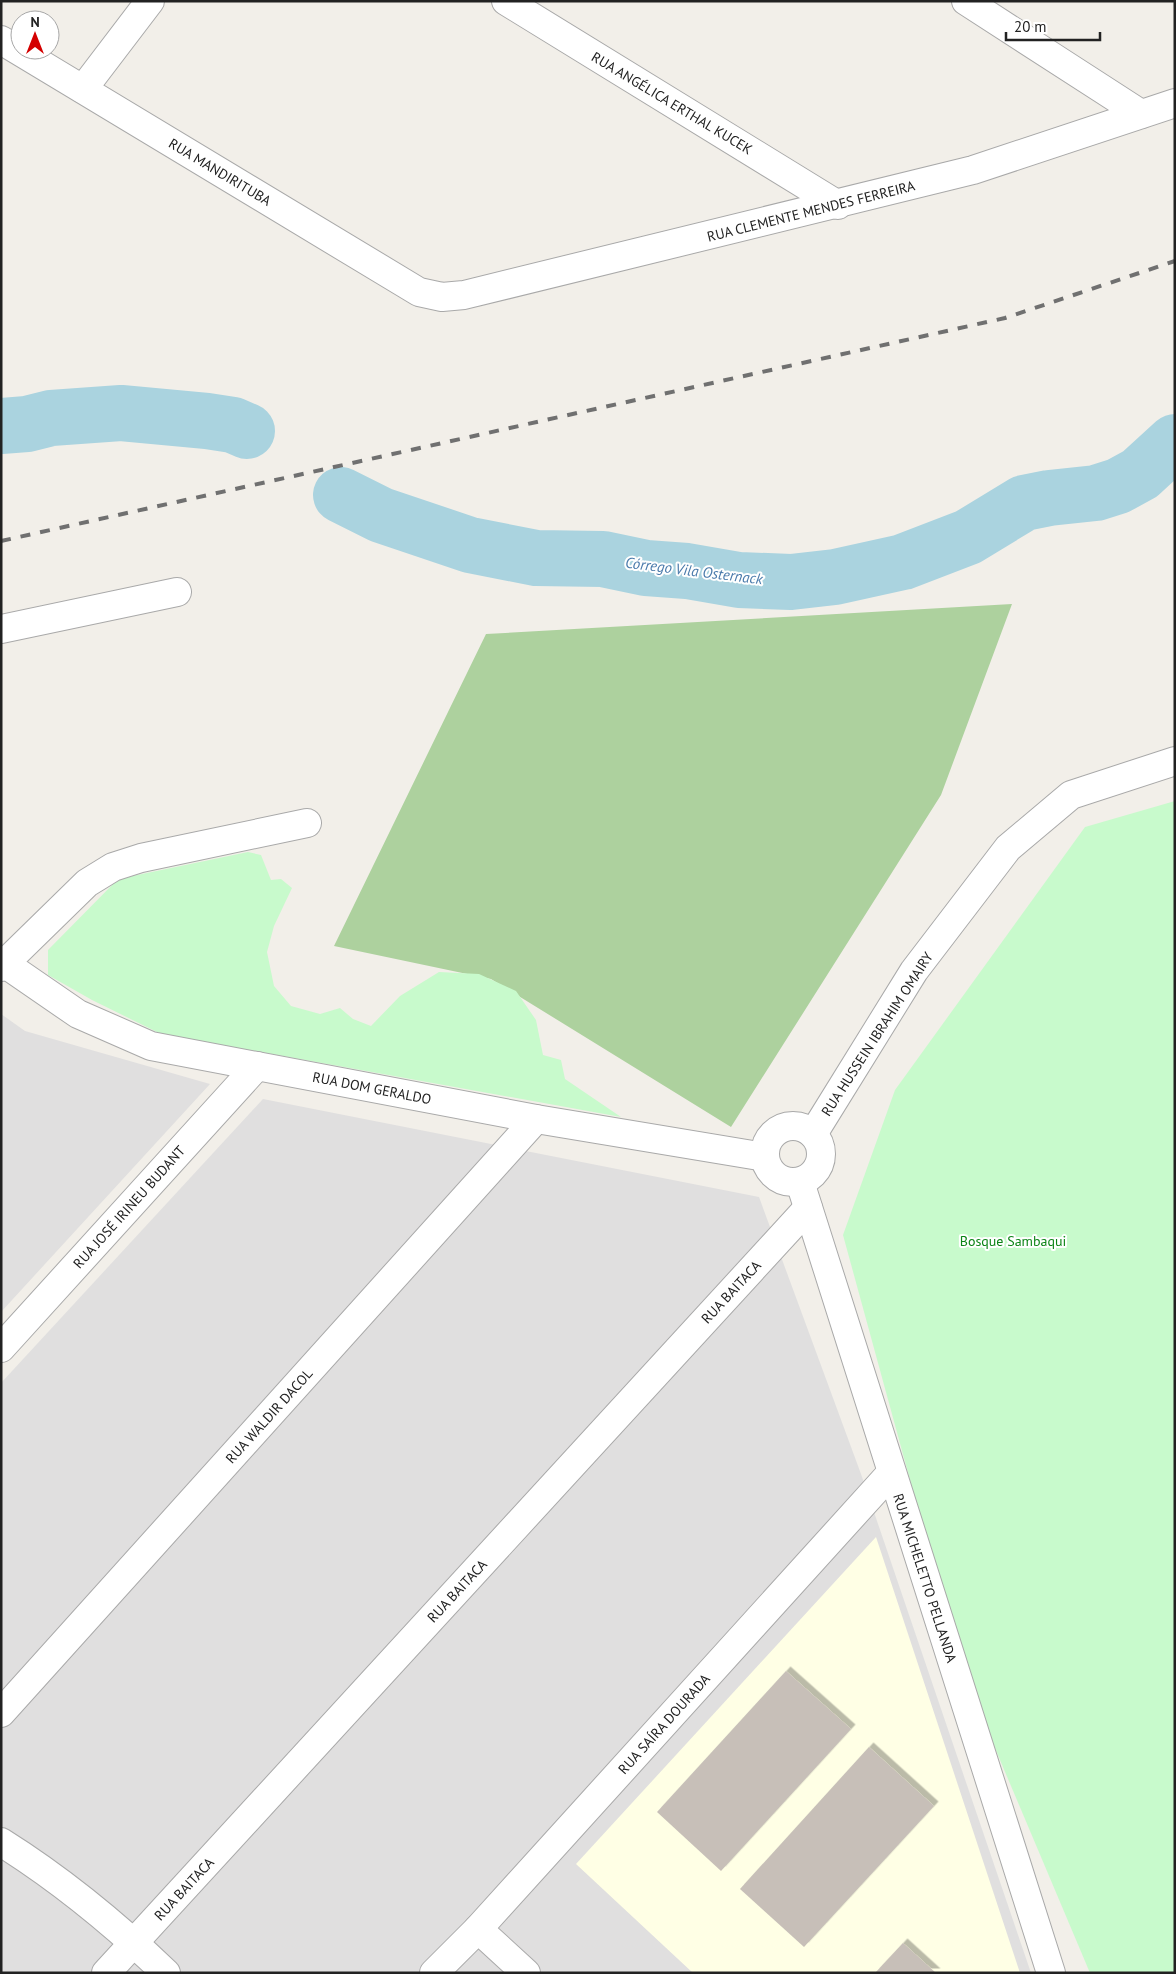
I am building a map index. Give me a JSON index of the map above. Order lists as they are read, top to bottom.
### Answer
{
  "streets": {
    "street": [
      "RUA ANGÉLICA ERTHAL KUCEK",
      "RUA MANDIRITUBA",
      "RUA CLEMENTE MENDES FERREIRA",
      "RUA HUSSEIN IBRAHIM OMAIRY",
      "RUA DOM GERALDO",
      "RUA JOSÉ IRINEU BUDANT",
      "RUA BAITACA",
      "RUA WALDIR DACOL",
      "RUA MICHELETTO PELLANDA",
      "RUA SAÍRA DOURADA"
    ]
  },
  "crossings": [
    ["RUA ANGÉLICA ERTHAL KUCEK", "RUA CLEMENTE MENDES FERREIRA"],
    ["RUA MANDIRITUBA", "RUA CLEMENTE MENDES FERREIRA"],
    ["RUA HUSSEIN IBRAHIM OMAIRY", "RUA DOM GERALDO"],
    ["RUA HUSSEIN IBRAHIM OMAIRY", "RUA MICHELETTO PELLANDA"],
    ["RUA DOM GERALDO", "RUA JOSÉ IRINEU BUDANT"],
    ["RUA DOM GERALDO", "RUA WALDIR DACOL"],
    ["RUA DOM GERALDO", "RUA MICHELETTO PELLANDA"],
    ["RUA BAITACA", "RUA MICHELETTO PELLANDA"],
    ["RUA MICHELETTO PELLANDA", "RUA SAÍRA DOURADA"]
  ],
  "water": ["Córrego Vila Osternack"],
  "parks": ["Bosque Sambaqui"],
  "scale_bar": "20 m",
  "north": "top"
}
